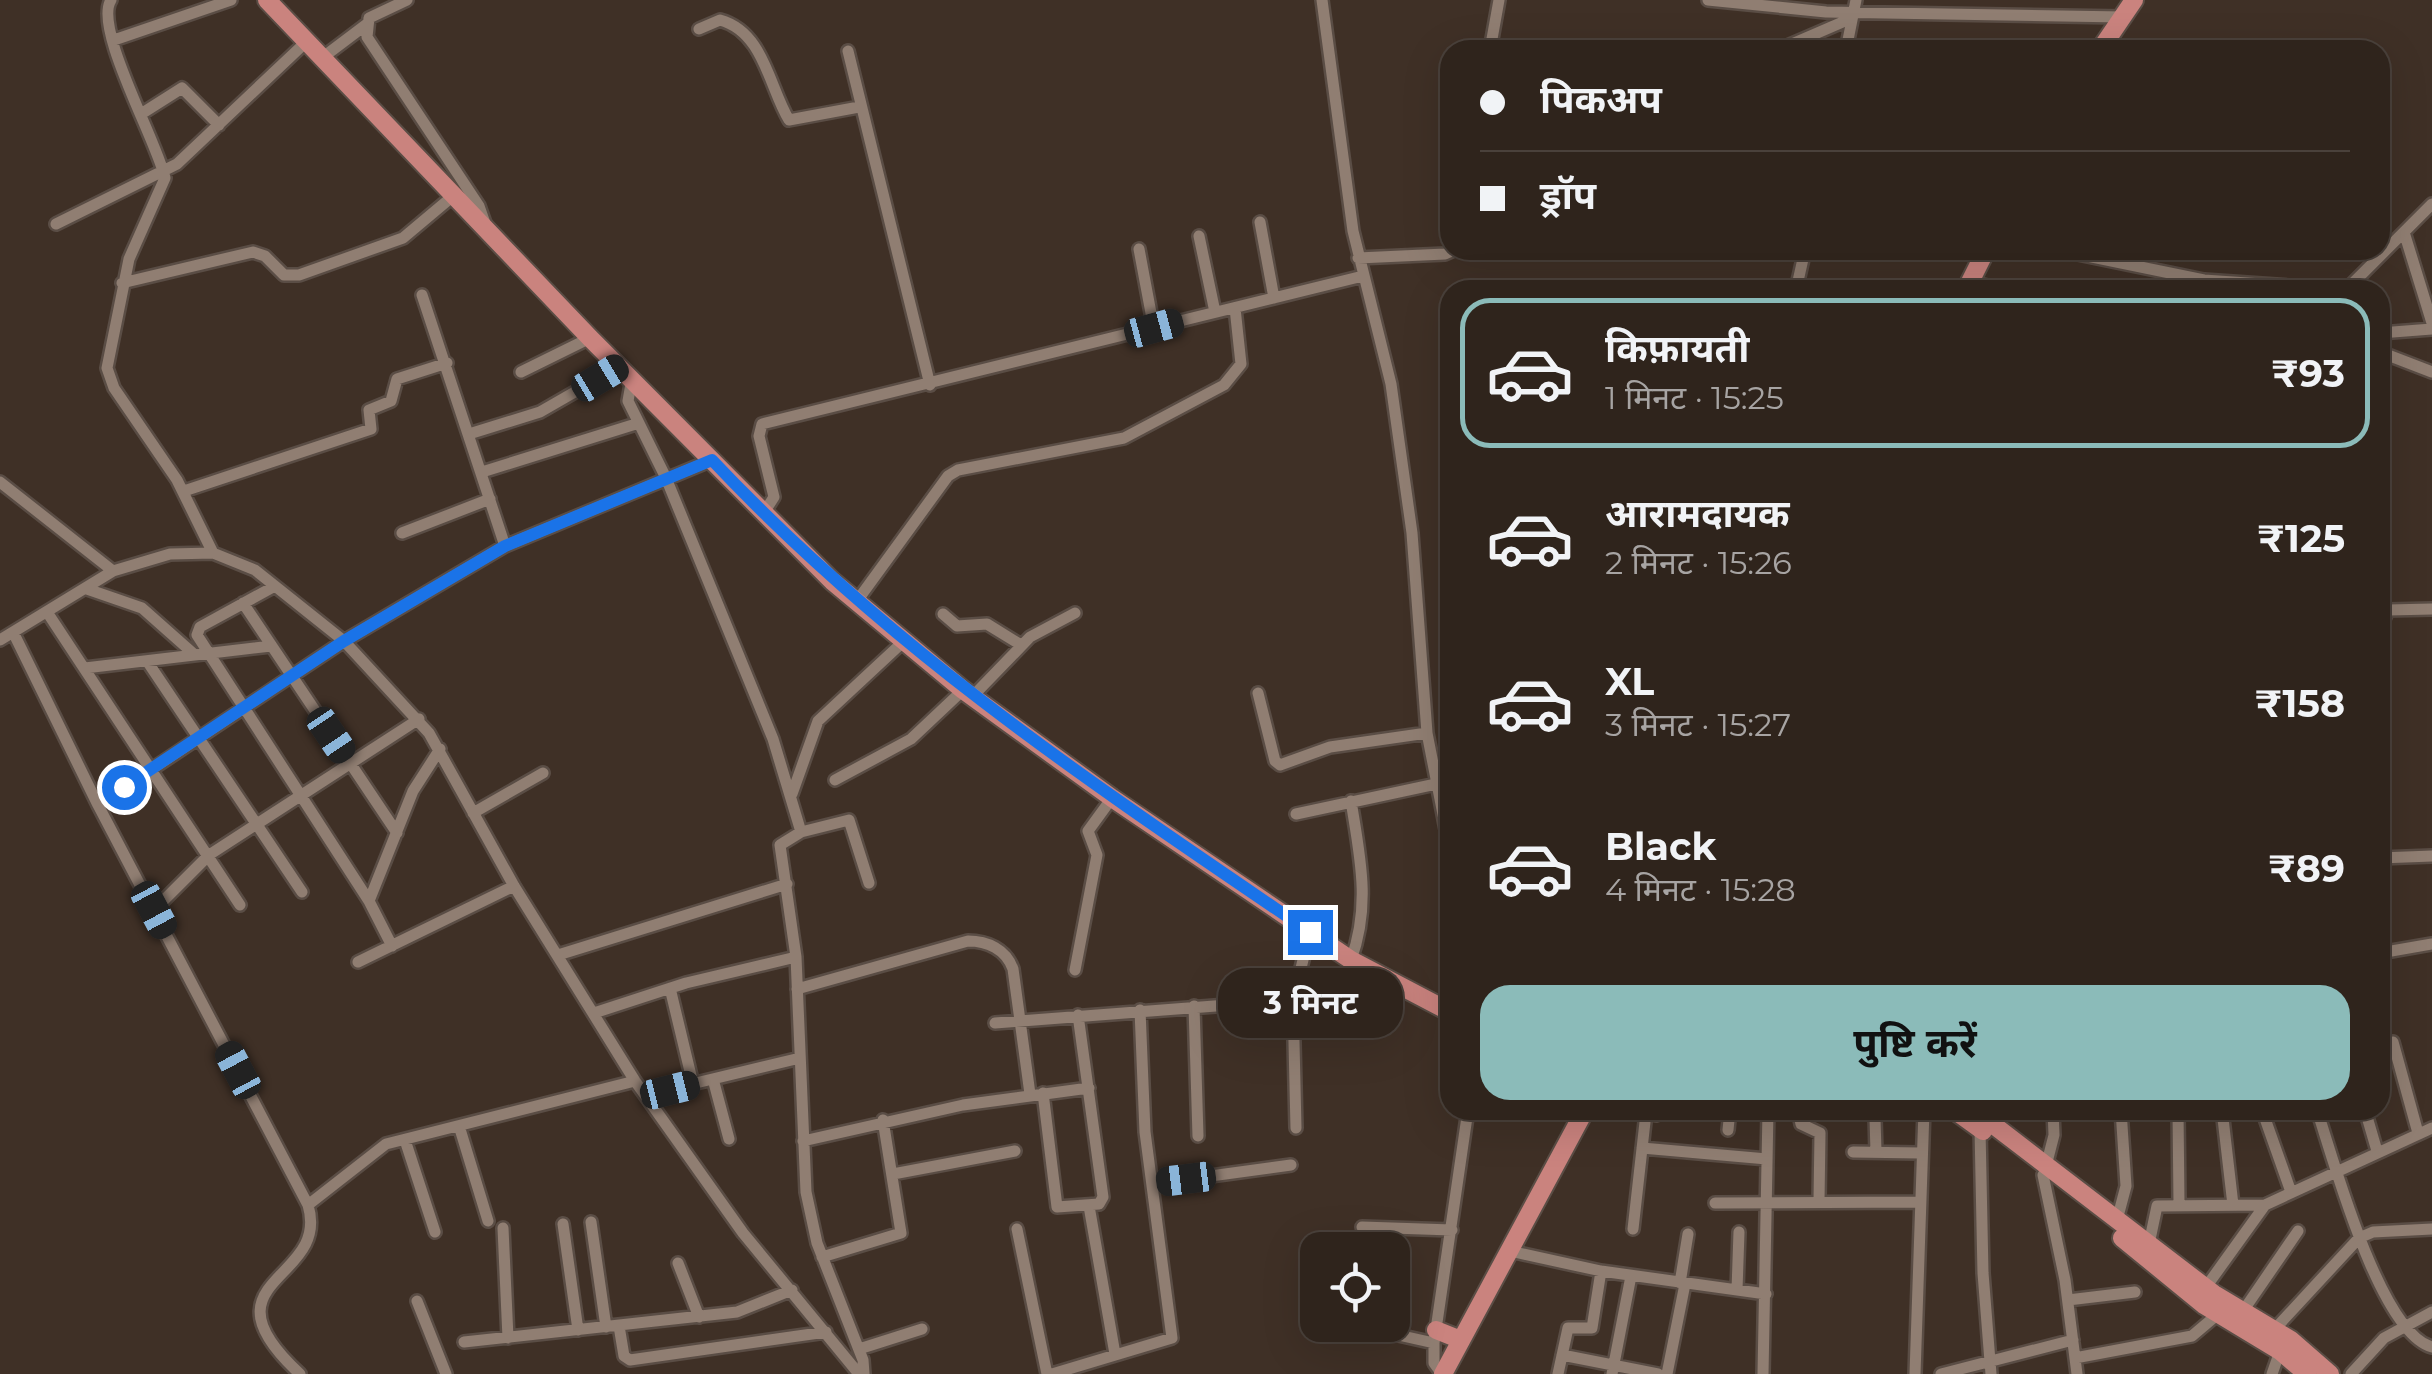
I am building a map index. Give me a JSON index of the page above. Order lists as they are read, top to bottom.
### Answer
{
  "page": {
    "banner": ["पिकअप", "ड्रॉप"],
    "list": [
      {
        "name": "किफ़ायती",
        "note": "1 मिनट · 15:25",
        "value": "₹93"
      },
      {
        "name": "आरामदायक",
        "note": "2 मिनट · 15:26",
        "value": "₹125"
      },
      {
        "name": "XL",
        "note": "3 मिनट · 15:27",
        "value": "₹158"
      },
      {
        "name": "Black",
        "note": "4 मिनट · 15:28",
        "value": "₹89"
      }
    ],
    "buttons": "पुष्टि करें",
    "bubble": "3 मिनट"
  }
}
